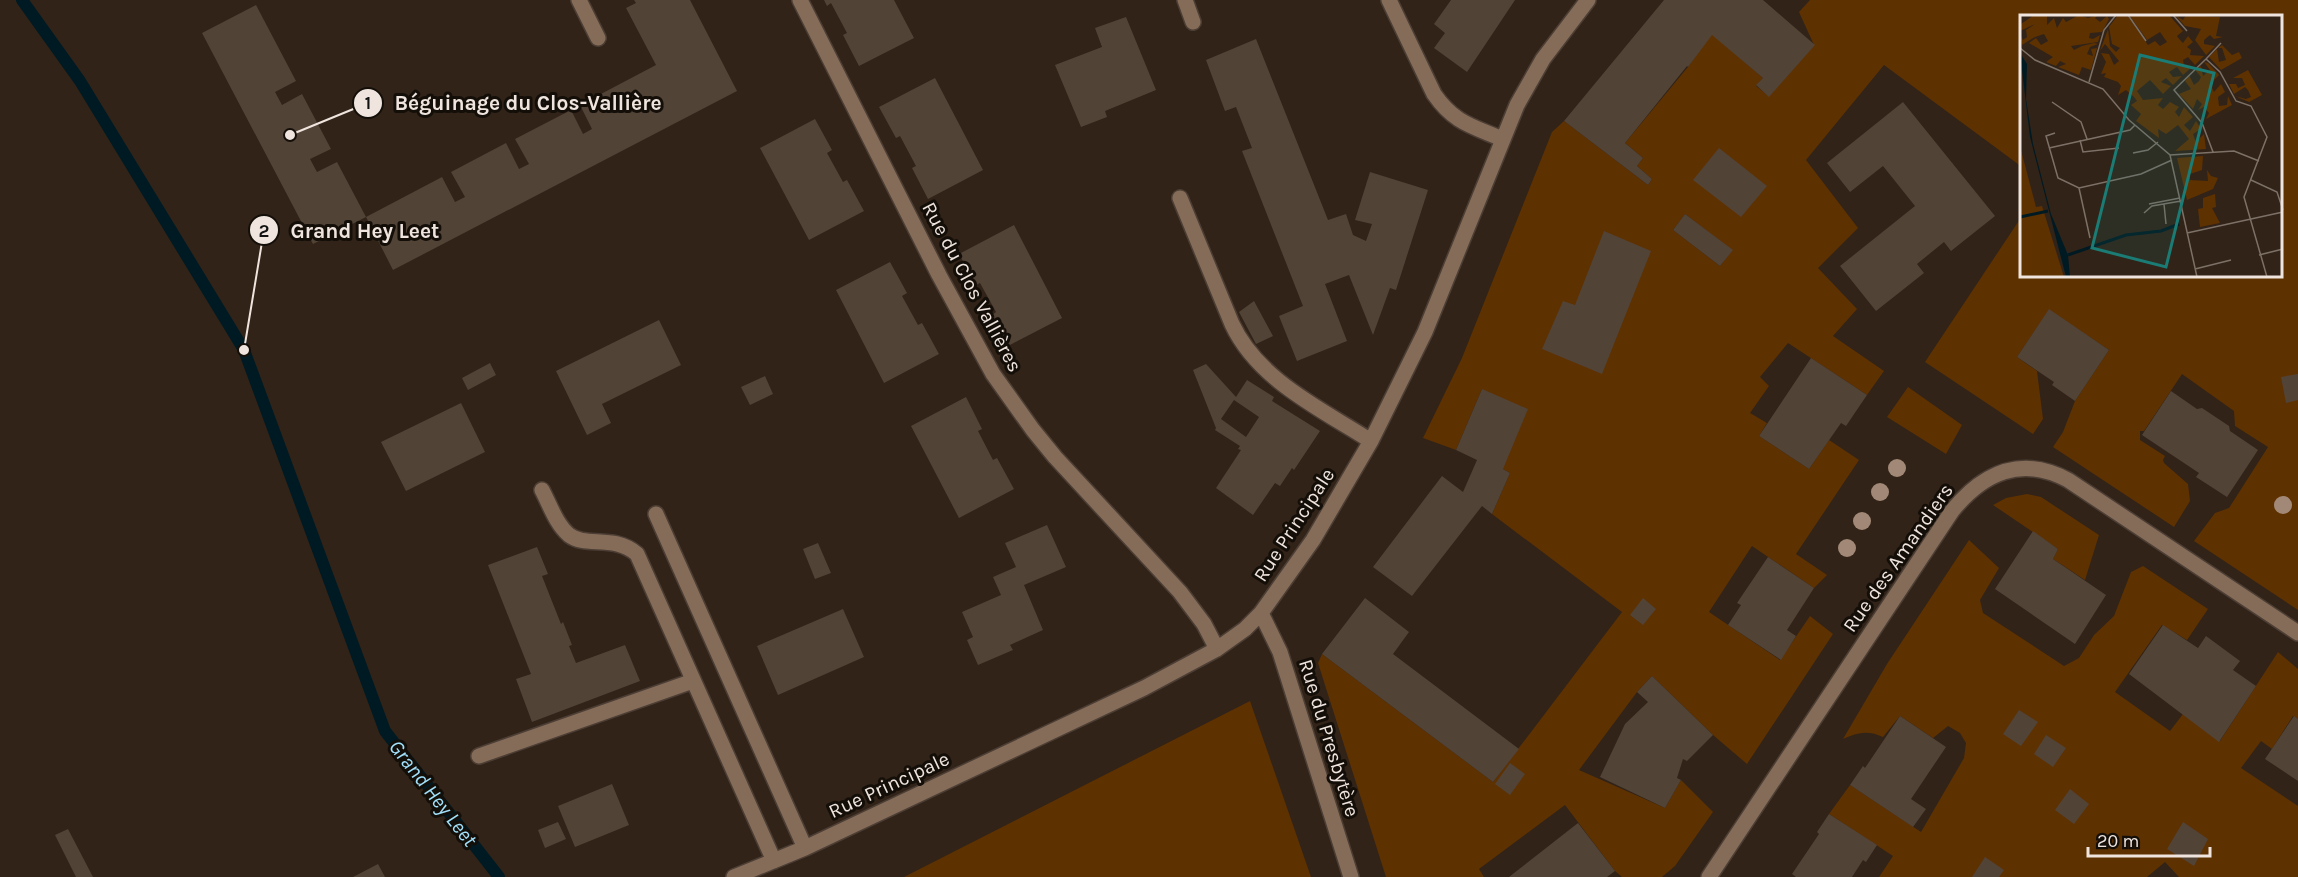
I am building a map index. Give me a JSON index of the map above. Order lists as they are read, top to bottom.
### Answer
{
  "streets": {
    "street": [
      "Rue du Clos Vallières",
      "Rue Principale",
      "Rue des Amandiers",
      "Rue du Presbytère"
    ]
  },
  "crossings": [
    ["Rue du Clos Vallières", "Rue Principale"],
    ["Rue Principale", "Rue du Presbytère"]
  ],
  "water": ["Grand Hey Leet"],
  "places": ["Béguinage du Clos-Vallière", "Grand Hey Leet"],
  "scale_bar": "20 m"
}
